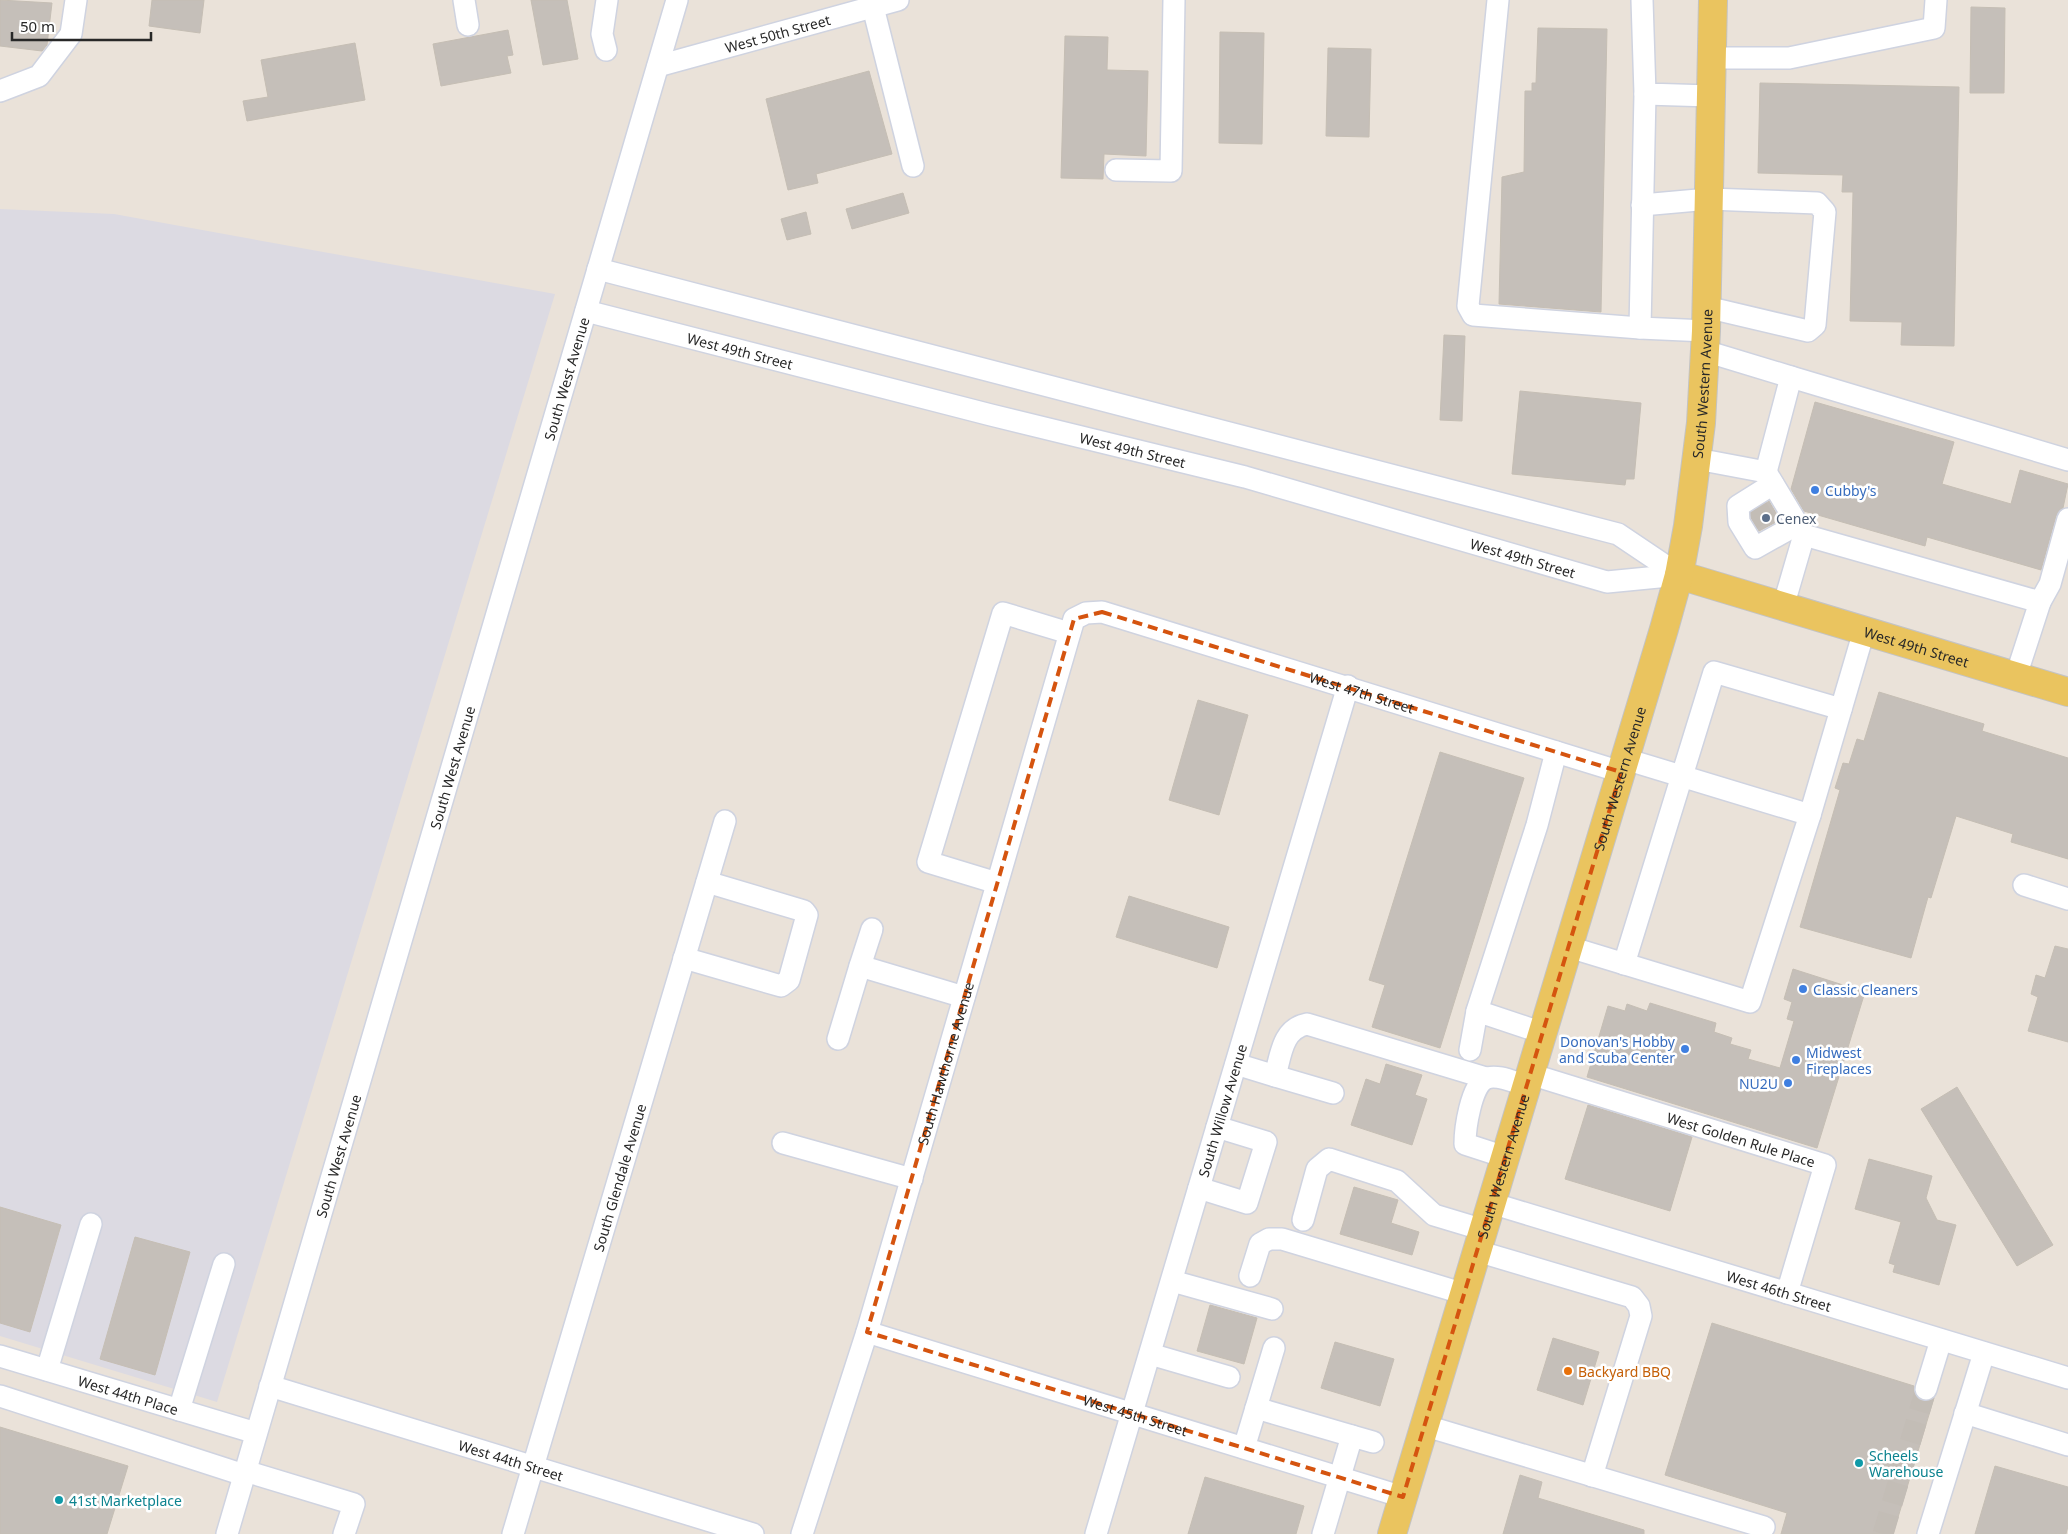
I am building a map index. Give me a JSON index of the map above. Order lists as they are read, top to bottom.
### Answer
{
  "streets": {
    "main road": ["West 49th Street", "South Western Avenue"],
    "street": [
      "West 50th Street",
      "South West Avenue",
      "West 47th Street",
      "South Hawthorne Avenue",
      "South Willow Avenue",
      "West Golden Rule Place",
      "South Glendale Avenue",
      "West 46th Street",
      "West 44th Place",
      "West 45th Street",
      "West 44th Street"
    ]
  },
  "crossings": [
    ["West 50th Street", "South West Avenue"],
    ["West 49th Street", "South West Avenue"],
    ["West 49th Street", "South Western Avenue"],
    ["South West Avenue", "West 44th Place"],
    ["South West Avenue", "West 44th Street"],
    ["South Western Avenue", "West 47th Street"],
    ["South Western Avenue", "West Golden Rule Place"],
    ["South Western Avenue", "West 46th Street"],
    ["South Western Avenue", "West 45th Street"],
    ["West 47th Street", "South Hawthorne Avenue"],
    ["West 47th Street", "South Willow Avenue"],
    ["South Hawthorne Avenue", "West 45th Street"],
    ["South Willow Avenue", "West 45th Street"],
    ["West Golden Rule Place", "West 46th Street"],
    ["South Glendale Avenue", "West 44th Street"]
  ],
  "places": [
    "Cubby's",
    "Cenex",
    "Classic Cleaners",
    "Donovan's Hobby and Scuba Center",
    "Midwest Fireplaces",
    "NU2U",
    "Backyard BBQ",
    "Scheels Warehouse",
    "41st Marketplace"
  ],
  "scale_bar": "50 m"
}
